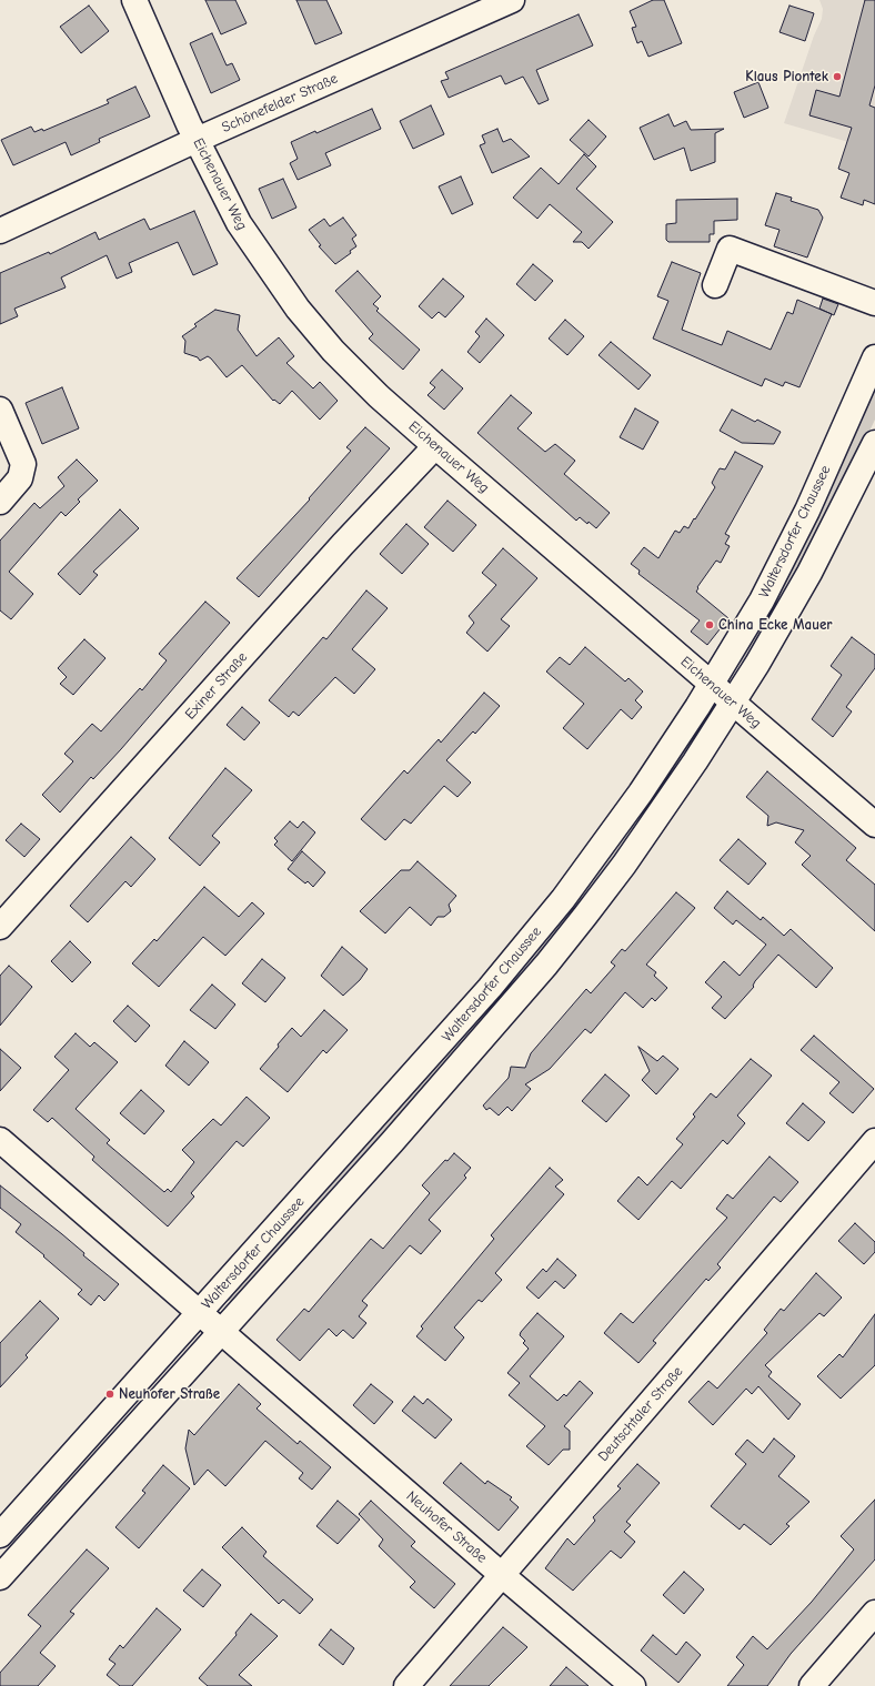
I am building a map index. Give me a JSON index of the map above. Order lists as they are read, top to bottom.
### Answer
{
  "streets": {
    "street": [
      "Schönefelder Straße",
      "Eichenauer Weg",
      "Waltersdorfer Chaussee",
      "Exiner Straße",
      "Deutschtaler Straße",
      "Neuhofer Straße"
    ]
  },
  "crossings": [
    ["Schönefelder Straße", "Eichenauer Weg"],
    ["Eichenauer Weg", "Waltersdorfer Chaussee"],
    ["Eichenauer Weg", "Exiner Straße"],
    ["Waltersdorfer Chaussee", "Neuhofer Straße"],
    ["Deutschtaler Straße", "Neuhofer Straße"]
  ],
  "places": ["Klaus Piontek", "China Ecke Mauer", "Neuhofer Straße"]
}
